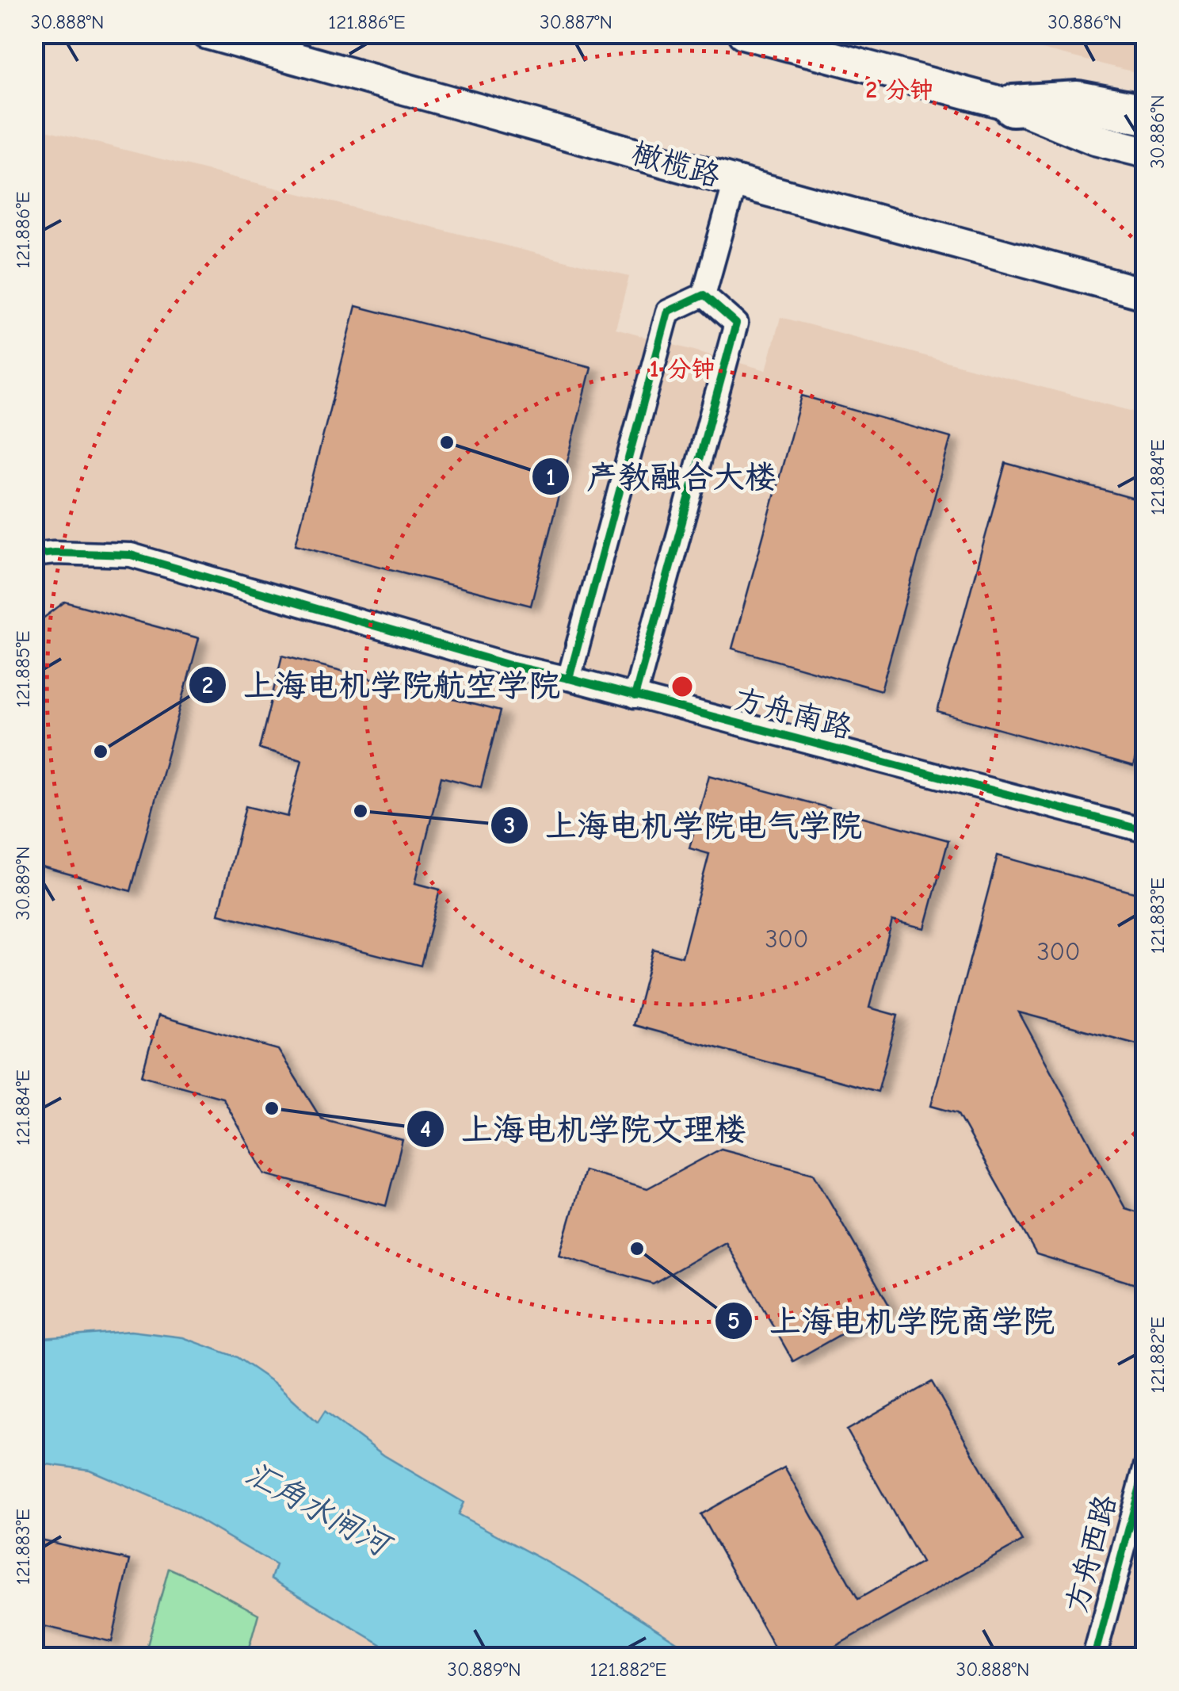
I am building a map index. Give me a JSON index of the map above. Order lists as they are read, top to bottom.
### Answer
{
  "streets": {
    "main road": ["橄榄路"],
    "street": ["方舟南路", "方舟西路"]
  },
  "water": ["汇角水闸河"],
  "places": [
    "产教融合大楼",
    "上海电机学院航空学院",
    "上海电机学院电气学院",
    "上海电机学院文理楼",
    "上海电机学院商学院"
  ],
  "house_numbers": ["300", "300"],
  "coordinates": [
    "30.888°N",
    "121.886°E",
    "30.887°N",
    "30.886°N",
    "121.884°E",
    "121.885°E",
    "30.889°N",
    "121.883°E",
    "121.882°E"
  ],
  "rings": ["2 分钟", "1 分钟"]
}
